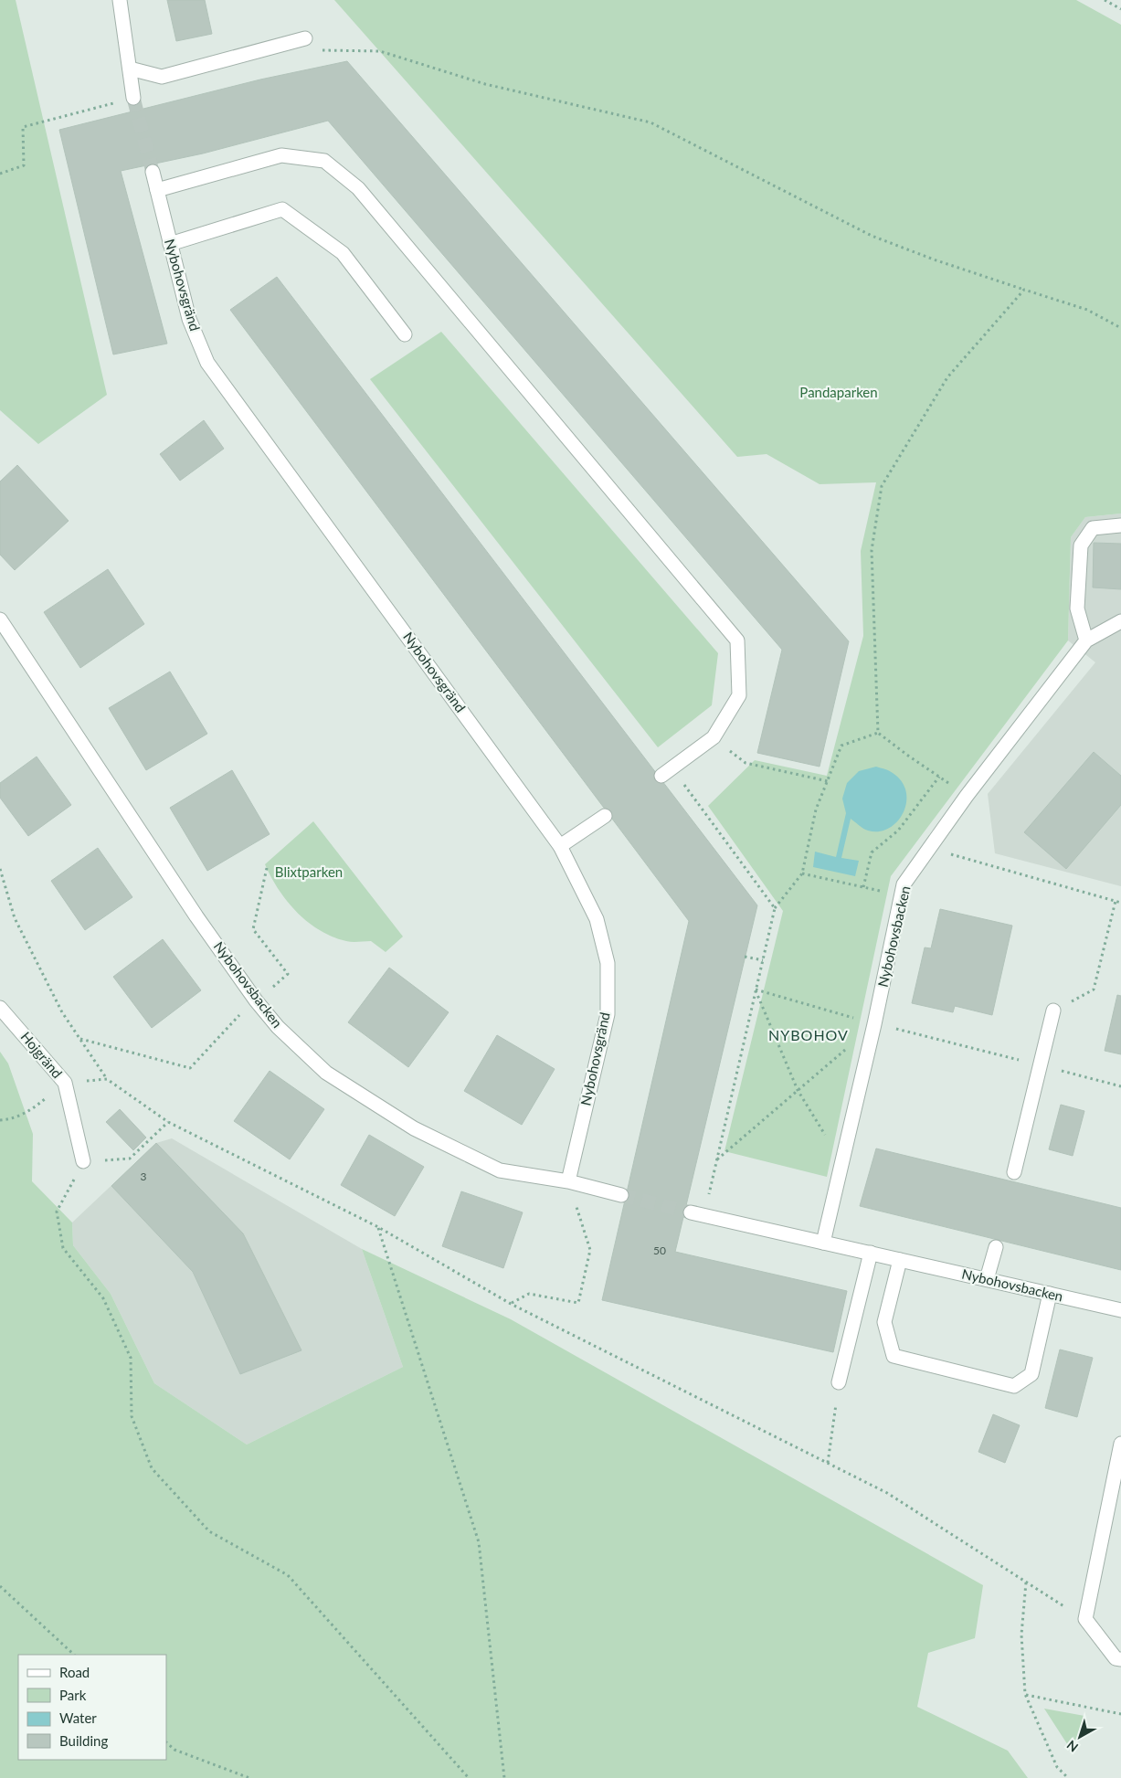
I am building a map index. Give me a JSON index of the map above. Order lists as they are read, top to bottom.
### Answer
{
  "streets": {
    "street": ["Nybohovsgränd", "Nybohovsbacken", "Hojgränd"]
  },
  "crossings": [
    ["Nybohovsgränd", "Nybohovsbacken"]
  ],
  "districts": ["NYBOHOV"],
  "parks": ["Pandaparken", "Blixtparken"],
  "house_numbers": ["3", "50"],
  "legend": [
    "Road",
    "Park",
    "Water",
    "Building"
  ],
  "north": "bottom left"
}
